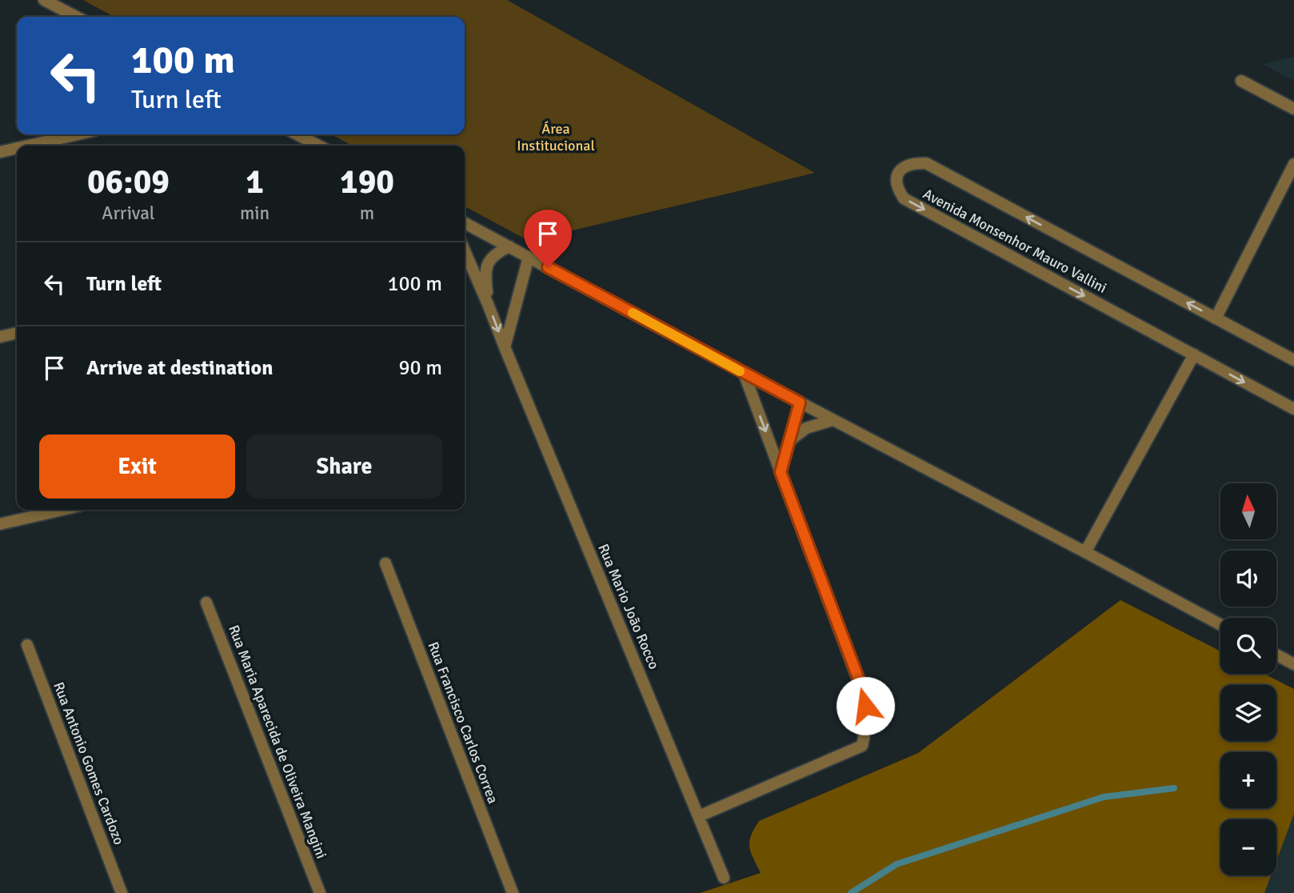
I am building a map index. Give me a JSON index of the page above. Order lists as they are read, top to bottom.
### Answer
{
  "streets": {
    "street": [
      "Avenida Monsenhor Mauro Vallini",
      "Rua Mario João Rocco",
      "Rua Francisco Carlos Correa",
      "Rua Maria Aparecida de Oliveira Mangini",
      "Rua Antonio Gomes Cardozo"
    ]
  },
  "parks": ["Área Institucional"],
  "north": "top",
  "page": {
    "turn": ["100 m", "Turn left"],
    "eta": [
      "06:09",
      "Arrival",
      "1",
      "min",
      "190",
      "m"
    ],
    "list": [
      {
        "name": "Turn left",
        "value": "100 m"
      },
      {
        "name": "Arrive at destination",
        "value": "90 m"
      }
    ],
    "buttons": ["Exit", "Share"],
    "map_buttons": ["+", "−"]
  }
}
